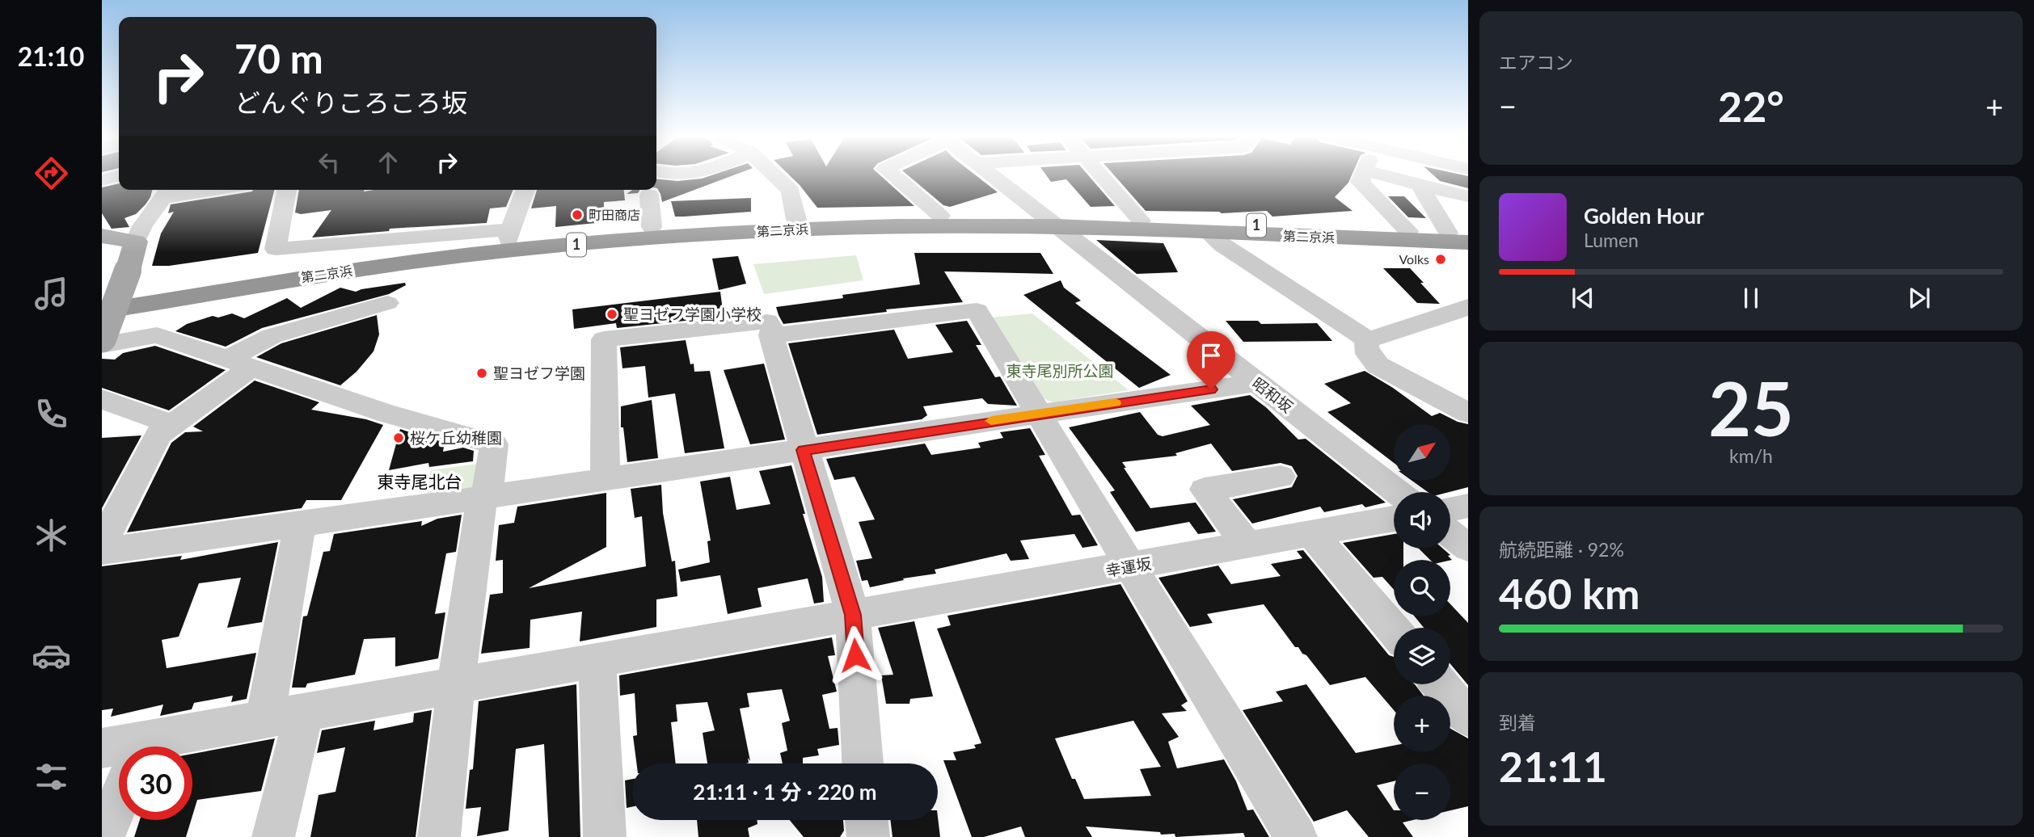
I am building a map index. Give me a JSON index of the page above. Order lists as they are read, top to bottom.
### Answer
{
  "streets": {
    "highway": ["1", "第二京浜"],
    "street": ["昭和坂", "幸運坂"]
  },
  "crossings": [
    ["第二京浜", "昭和坂"]
  ],
  "districts": ["東寺尾北台"],
  "parks": ["東寺尾別所公園"],
  "places": [
    "町田商店",
    "Volks",
    "聖ヨゼフ学園小学校",
    "聖ヨゼフ学園",
    "桜ケ丘幼稚園"
  ],
  "north": "top right",
  "page": {
    "tabs": "21:10",
    "tile": [
      "エアコン",
      ["25", "km/h"],
      ["航続距離 · 92%", "460 km"],
      ["到着", "21:11"]
    ],
    "turn": ["70 m", "どんぐりころころ坂"],
    "heat": ["−", "22°", "+"],
    "song": ["Golden Hour", "Lumen"],
    "map_buttons": ["+", "−"],
    "limit": "30",
    "trip": "21:11 · 1 分 · 220 m"
  }
}
